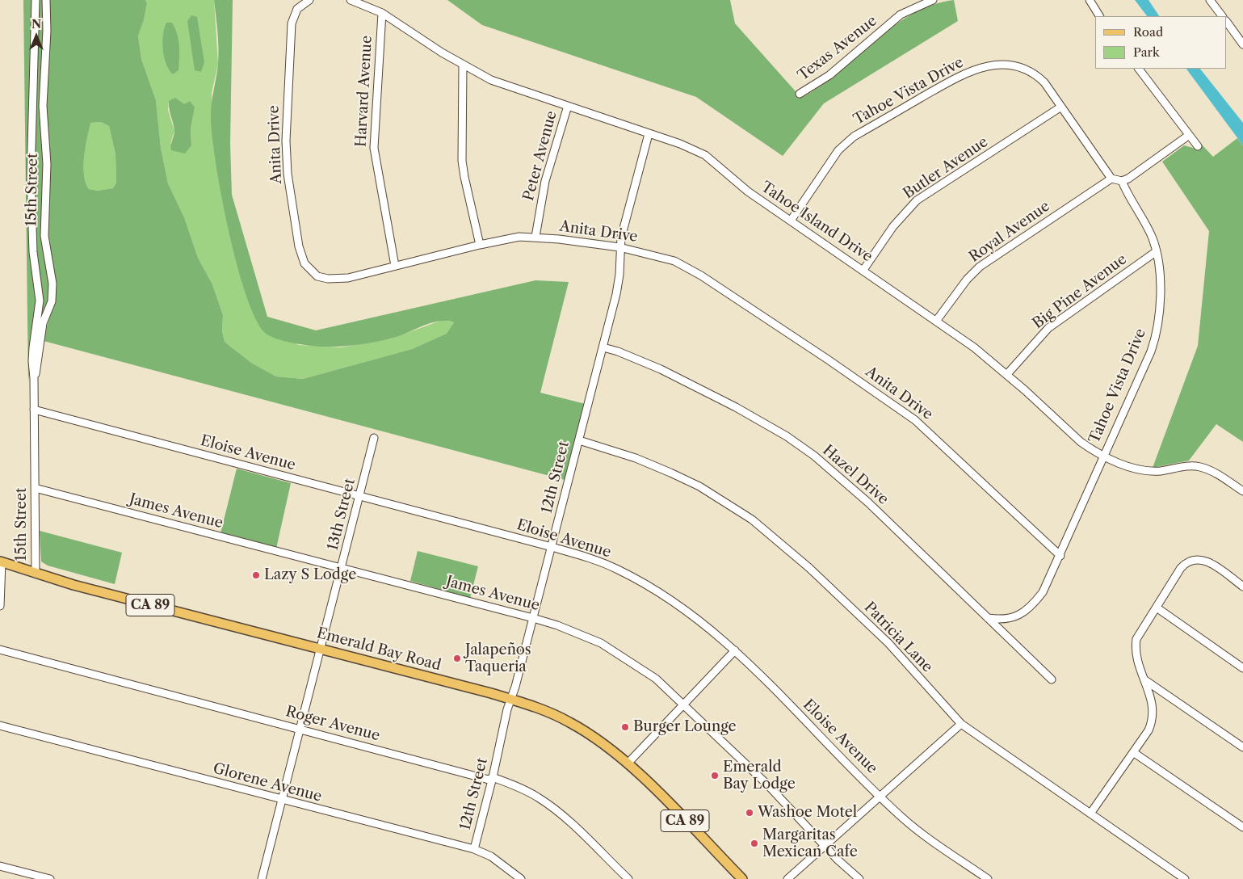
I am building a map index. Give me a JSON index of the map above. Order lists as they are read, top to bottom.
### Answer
{
  "streets": {
    "main road": ["CA 89", "Emerald Bay Road"],
    "street": [
      "Texas Avenue",
      "Harvard Avenue",
      "Tahoe Vista Drive",
      "Anita Drive",
      "Peter Avenue",
      "Butler Avenue",
      "15th Street",
      "Tahoe Island Drive",
      "Royal Avenue",
      "Big Pine Avenue",
      "Eloise Avenue",
      "Hazel Drive",
      "12th Street",
      "James Avenue",
      "13th Street",
      "Patricia Lane",
      "Roger Avenue",
      "Glorene Avenue"
    ]
  },
  "crossings": [
    ["Harvard Avenue", "Anita Drive"],
    ["Harvard Avenue", "Tahoe Island Drive"],
    ["Tahoe Vista Drive", "Anita Drive"],
    ["Tahoe Vista Drive", "Butler Avenue"],
    ["Tahoe Vista Drive", "Tahoe Island Drive"],
    ["Tahoe Vista Drive", "Royal Avenue"],
    ["Tahoe Vista Drive", "Big Pine Avenue"],
    ["Tahoe Vista Drive", "Hazel Drive"],
    ["Anita Drive", "Peter Avenue"],
    ["Anita Drive", "12th Street"],
    ["Peter Avenue", "Tahoe Island Drive"],
    ["Butler Avenue", "Tahoe Island Drive"],
    ["15th Street", "Eloise Avenue"],
    ["15th Street", "James Avenue"],
    ["15th Street", "Emerald Bay Road"],
    ["Tahoe Island Drive", "Royal Avenue"],
    ["Tahoe Island Drive", "Big Pine Avenue"],
    ["Tahoe Island Drive", "12th Street"],
    ["Eloise Avenue", "12th Street"],
    ["Eloise Avenue", "13th Street"],
    ["Hazel Drive", "12th Street"],
    ["12th Street", "James Avenue"],
    ["12th Street", "Patricia Lane"],
    ["12th Street", "Emerald Bay Road"],
    ["12th Street", "Roger Avenue"],
    ["12th Street", "Glorene Avenue"],
    ["James Avenue", "13th Street"],
    ["13th Street", "Emerald Bay Road"],
    ["13th Street", "Roger Avenue"],
    ["13th Street", "Glorene Avenue"]
  ],
  "places": [
    "Lazy S Lodge",
    "Jalapeños Taqueria",
    "Burger Lounge",
    "Emerald Bay Lodge",
    "Washoe Motel",
    "Margaritas Mexican Cafe"
  ],
  "legend": ["Road", "Park"],
  "north": "top"
}
